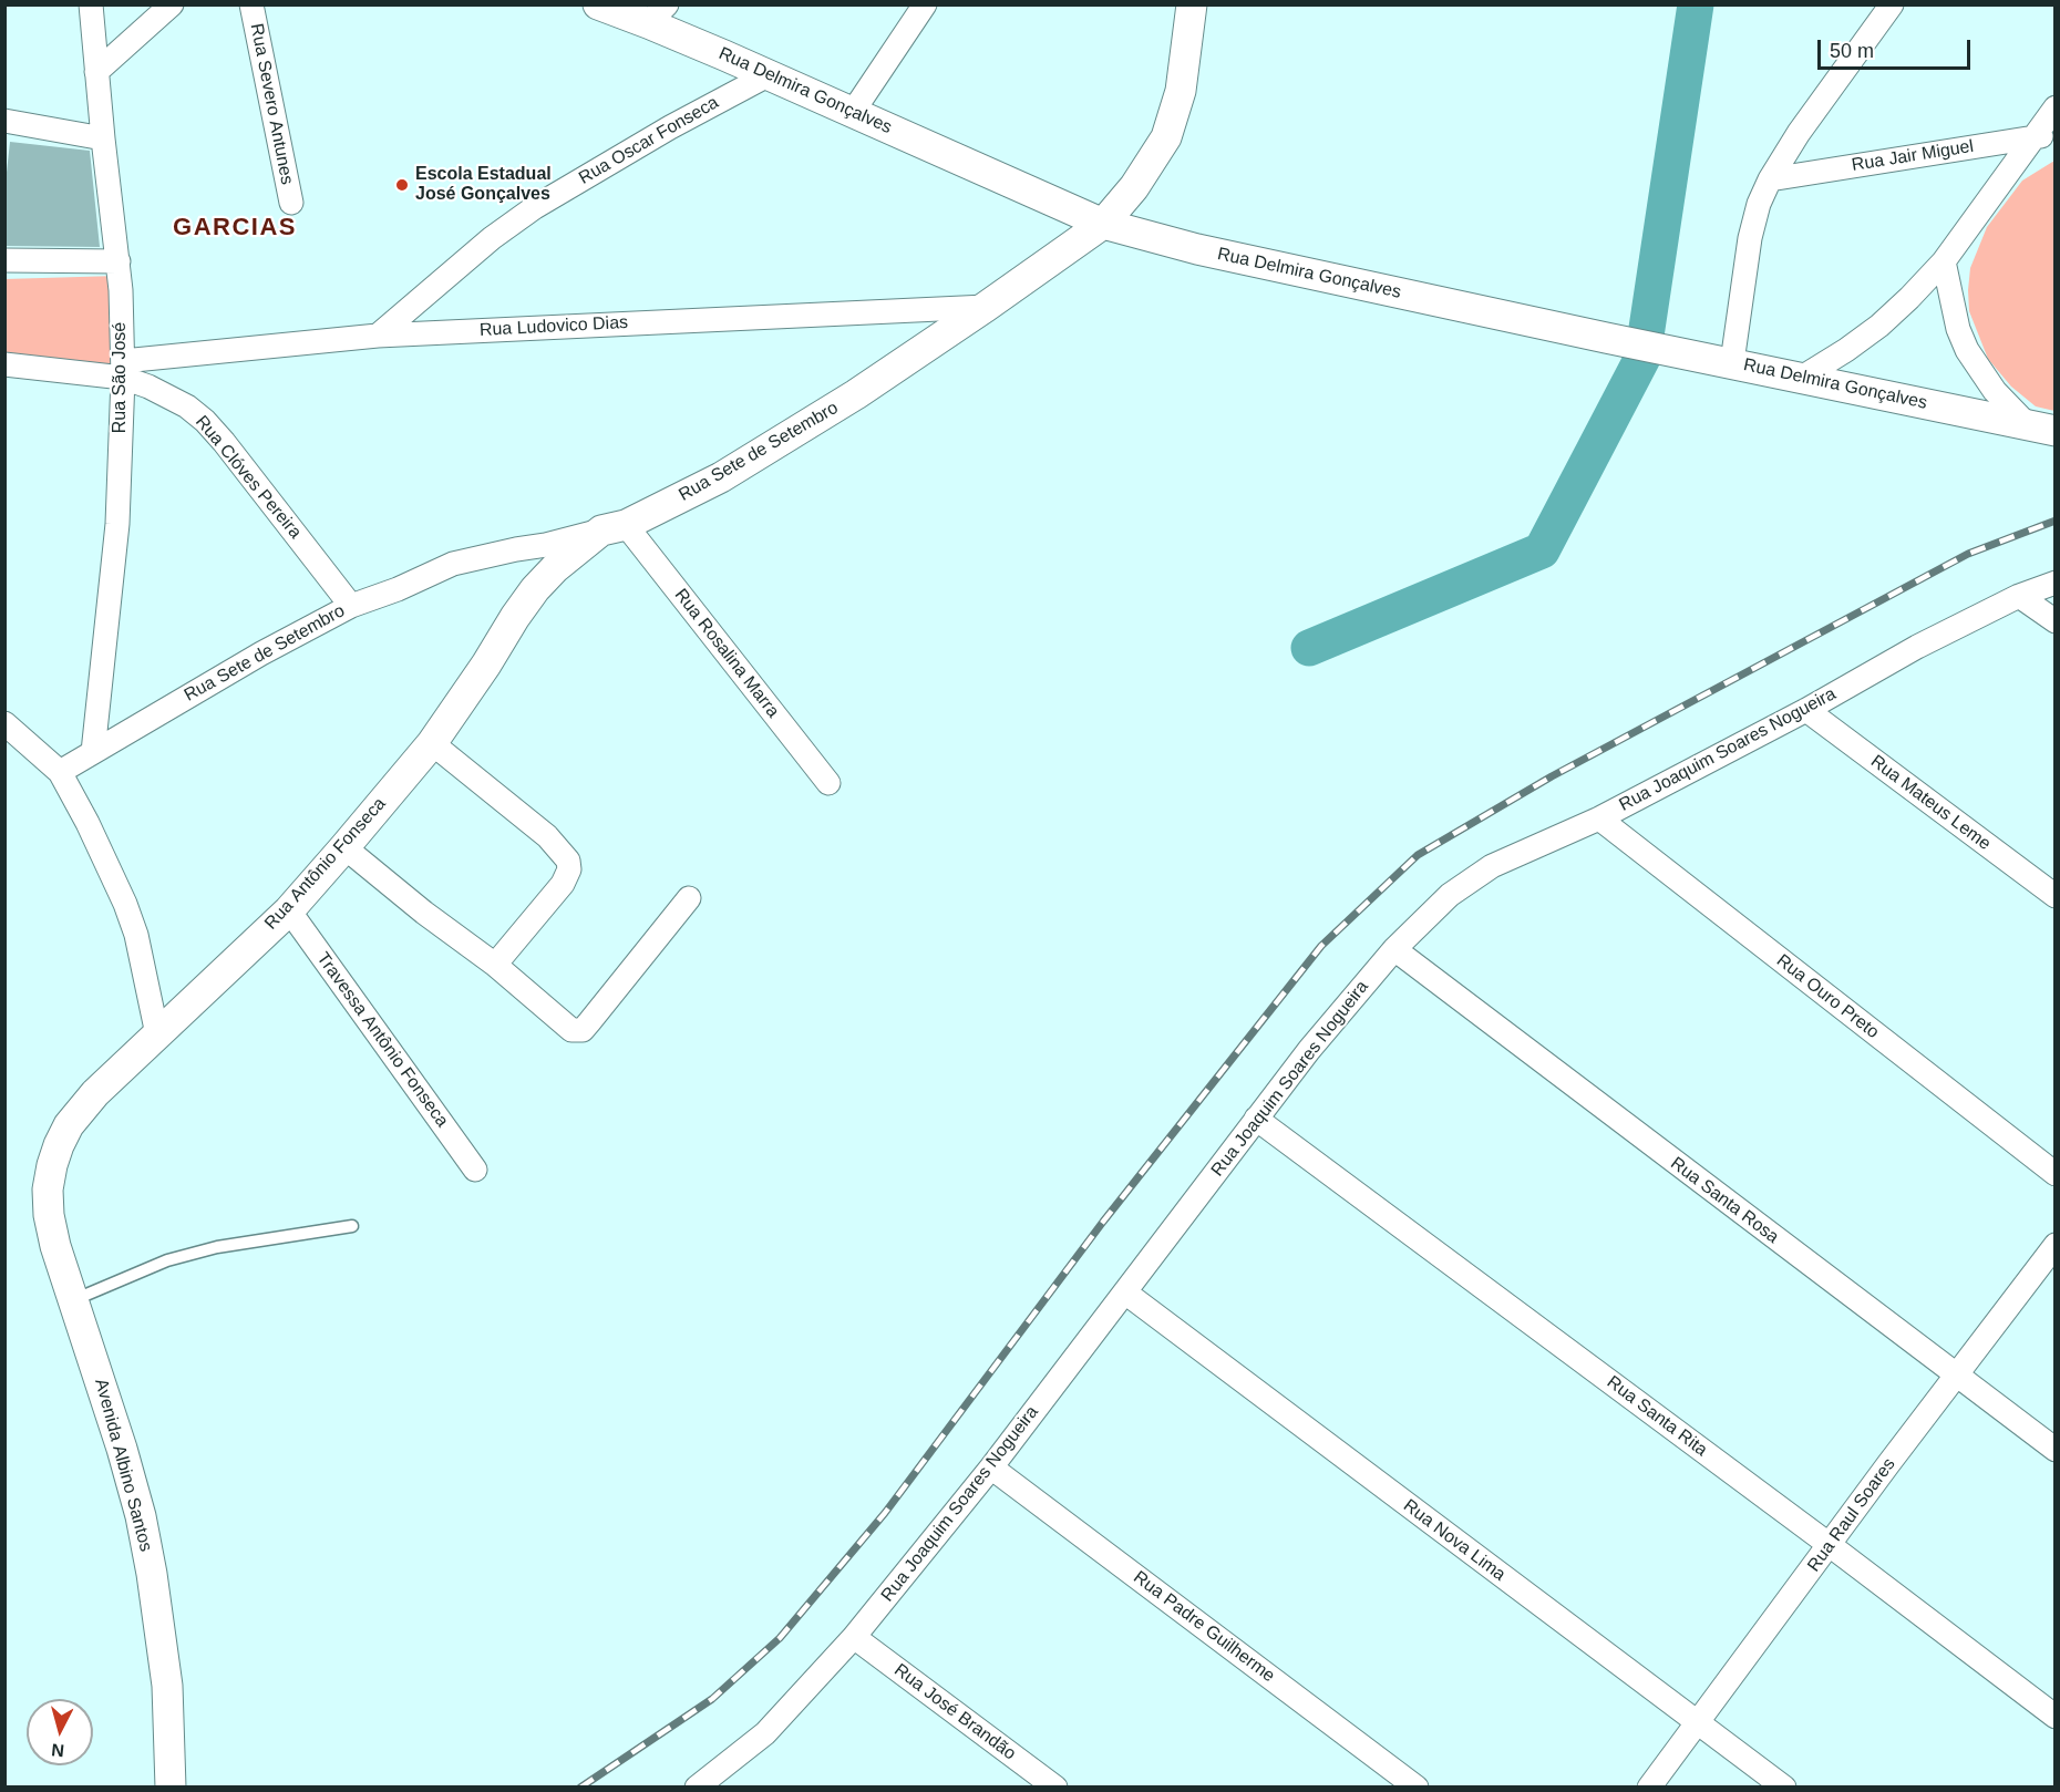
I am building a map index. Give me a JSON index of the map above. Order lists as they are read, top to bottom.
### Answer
{
  "streets": {
    "street": [
      "Rua Delmira Gonçalves",
      "Rua Severo Antunes",
      "Rua Oscar Fonseca",
      "Rua Jair Miguel",
      "Rua Ludovico Dias",
      "Rua São José",
      "Rua Sete de Setembro",
      "Rua Clóves Pereira",
      "Rua Rosalina Marra",
      "Rua Joaquim Soares Nogueira",
      "Rua Mateus Leme",
      "Rua Antônio Fonseca",
      "Rua Ouro Preto",
      "Travessa Antônio Fonseca",
      "Rua Santa Rosa",
      "Rua Santa Rita",
      "Avenida Albino Santos",
      "Rua Raul Soares",
      "Rua Nova Lima",
      "Rua Padre Guilherme",
      "Rua José Brandão"
    ]
  },
  "crossings": [
    ["Rua Delmira Gonçalves", "Rua Oscar Fonseca"],
    ["Rua Delmira Gonçalves", "Rua Sete de Setembro"],
    ["Rua Oscar Fonseca", "Rua Ludovico Dias"],
    ["Rua Ludovico Dias", "Rua São José"],
    ["Rua Ludovico Dias", "Rua Sete de Setembro"],
    ["Rua Ludovico Dias", "Rua Clóves Pereira"],
    ["Rua São José", "Rua Sete de Setembro"],
    ["Rua São José", "Rua Clóves Pereira"],
    ["Rua Sete de Setembro", "Rua Clóves Pereira"],
    ["Rua Sete de Setembro", "Rua Rosalina Marra"],
    ["Rua Sete de Setembro", "Rua Antônio Fonseca"],
    ["Rua Rosalina Marra", "Rua Antônio Fonseca"],
    ["Rua Joaquim Soares Nogueira", "Rua Mateus Leme"],
    ["Rua Joaquim Soares Nogueira", "Rua Ouro Preto"],
    ["Rua Joaquim Soares Nogueira", "Rua Santa Rosa"],
    ["Rua Joaquim Soares Nogueira", "Rua Santa Rita"],
    ["Rua Joaquim Soares Nogueira", "Rua Nova Lima"],
    ["Rua Joaquim Soares Nogueira", "Rua Padre Guilherme"],
    ["Rua Joaquim Soares Nogueira", "Rua José Brandão"],
    ["Rua Antônio Fonseca", "Travessa Antônio Fonseca"],
    ["Rua Antônio Fonseca", "Avenida Albino Santos"],
    ["Rua Santa Rosa", "Rua Raul Soares"],
    ["Rua Santa Rita", "Rua Raul Soares"],
    ["Rua Raul Soares", "Rua Nova Lima"]
  ],
  "districts": ["GARCIAS"],
  "places": ["Escola Estadual José Gonçalves"],
  "scale_bar": "50 m",
  "north": "bottom"
}
